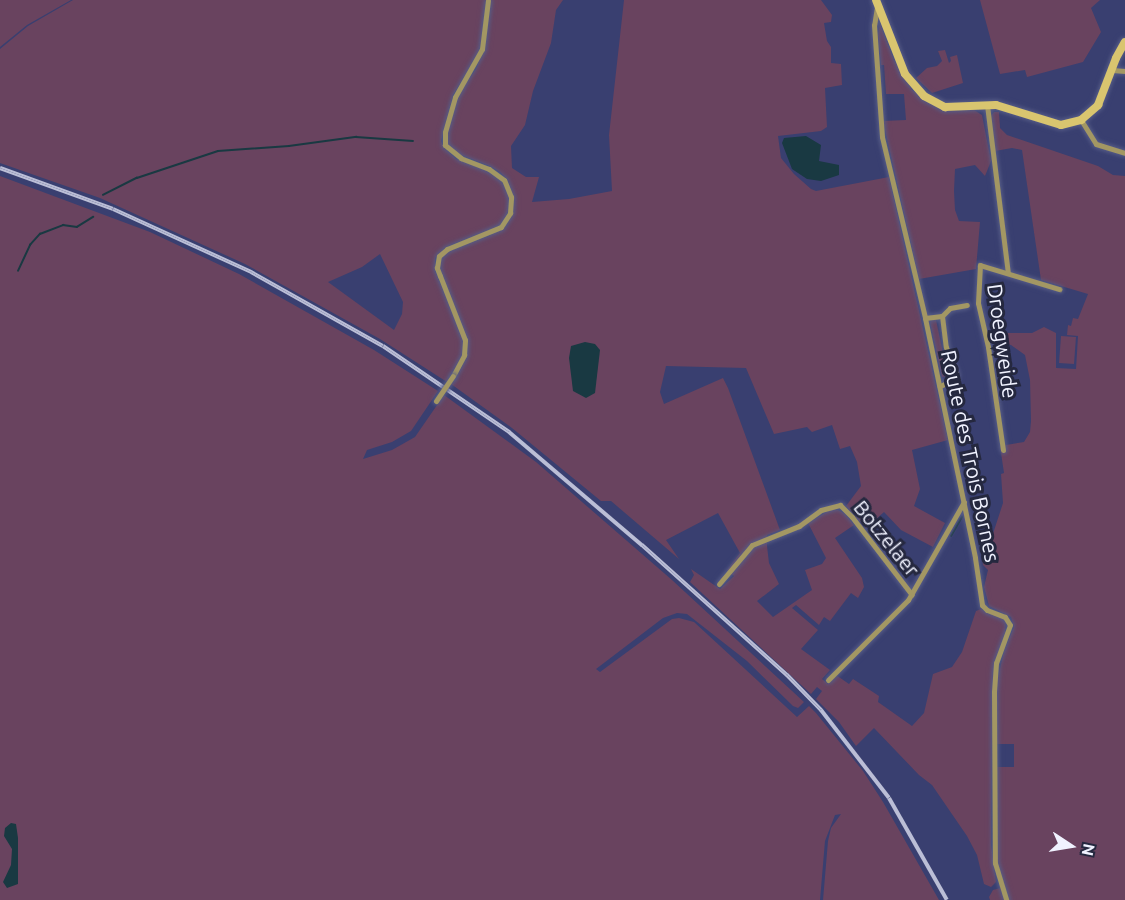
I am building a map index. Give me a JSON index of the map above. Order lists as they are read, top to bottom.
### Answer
{
  "streets": {
    "street": ["Droegweide", "Route des Trois Bornes", "Botzelaer"]
  },
  "crossings": [
    ["Route des Trois Bornes", "Botzelaer"]
  ],
  "north": "right"
}
